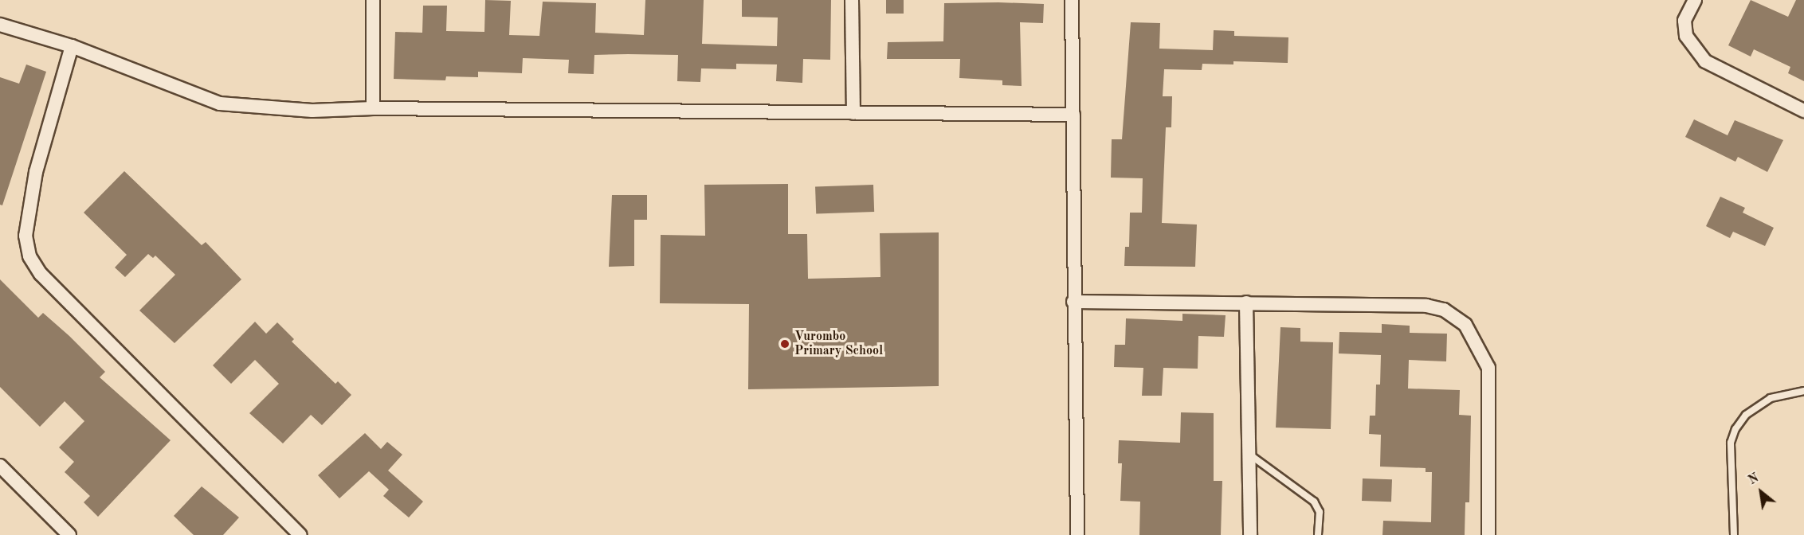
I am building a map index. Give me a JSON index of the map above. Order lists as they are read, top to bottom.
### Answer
{
  "places": ["Vurombo Primary School"],
  "north": "top left"
}
